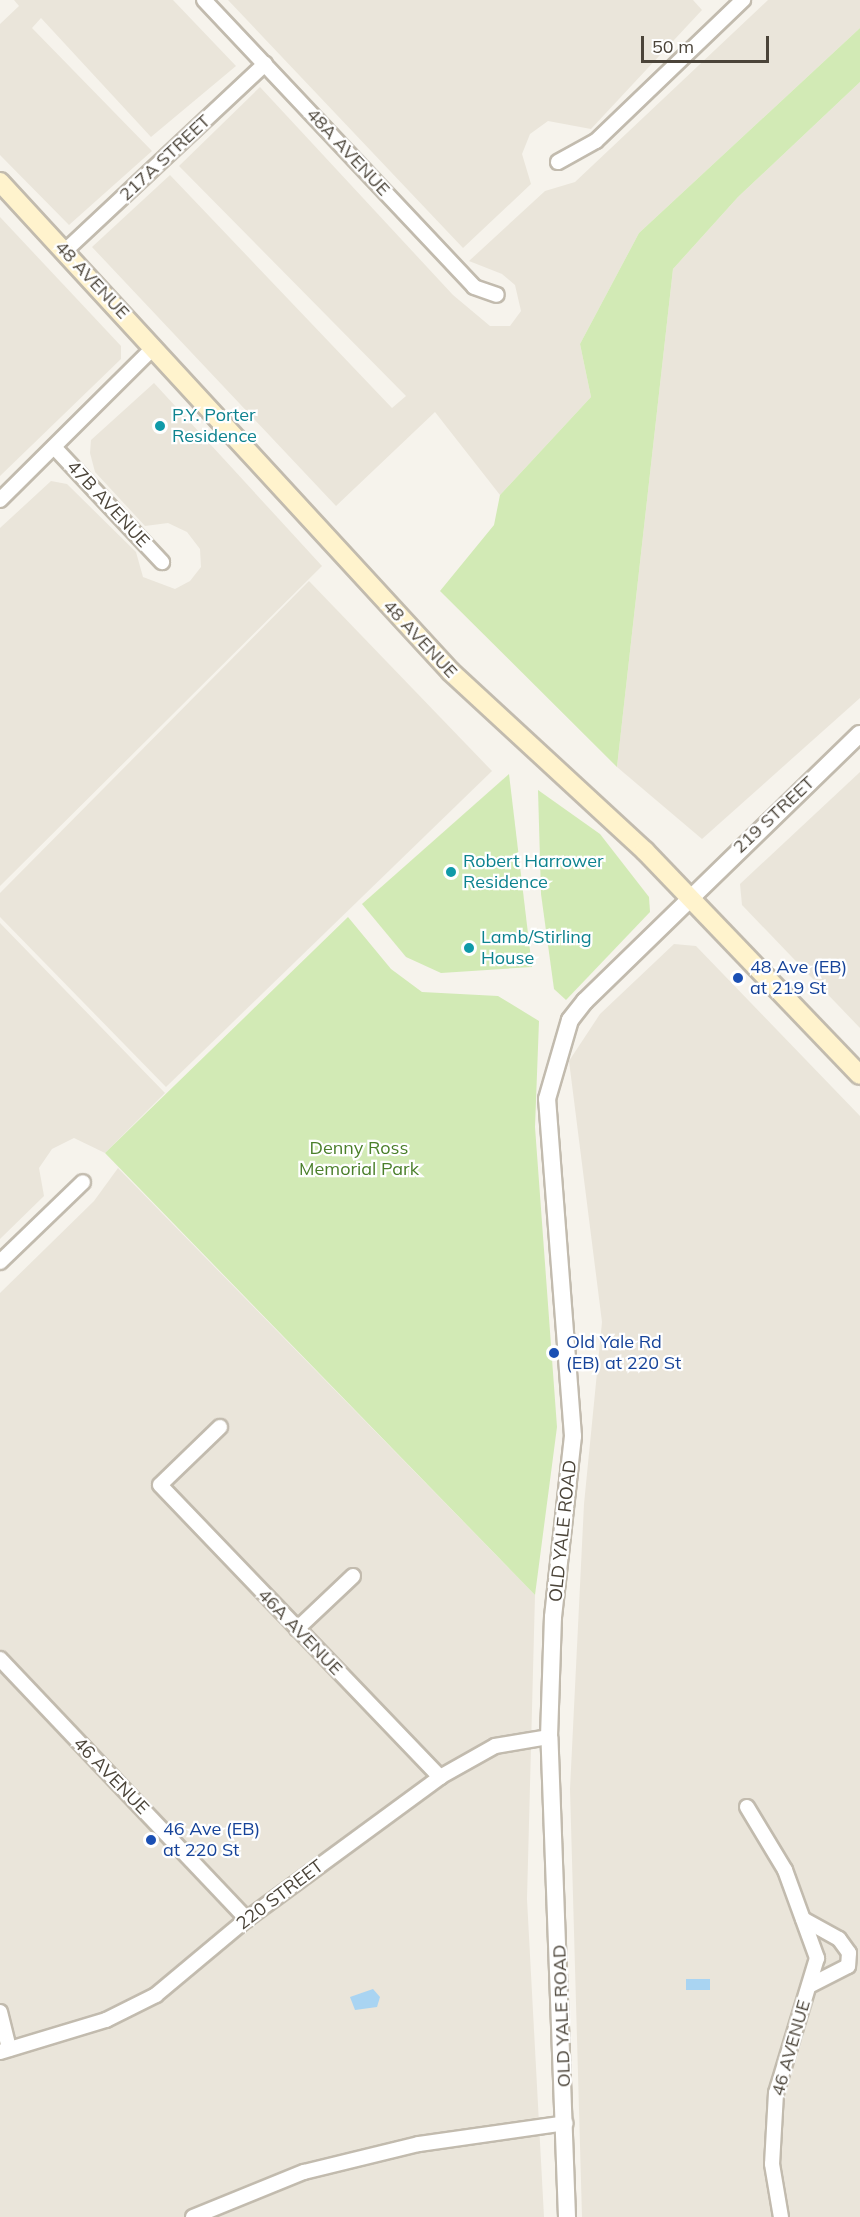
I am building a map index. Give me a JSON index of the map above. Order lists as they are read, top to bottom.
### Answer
{
  "streets": {
    "main road": ["48 AVENUE"],
    "street": [
      "48A AVENUE",
      "217A STREET",
      "47B AVENUE",
      "219 STREET",
      "OLD YALE ROAD",
      "46A AVENUE",
      "46 AVENUE",
      "220 STREET"
    ]
  },
  "crossings": [
    ["48A AVENUE", "217A STREET"],
    ["217A STREET", "48 AVENUE"],
    ["48 AVENUE", "219 STREET"],
    ["48 AVENUE", "OLD YALE ROAD"],
    ["219 STREET", "OLD YALE ROAD"],
    ["OLD YALE ROAD", "220 STREET"],
    ["46A AVENUE", "220 STREET"],
    ["46 AVENUE", "220 STREET"]
  ],
  "parks": ["Denny Ross Memorial Park"],
  "places": [
    "P.Y. Porter Residence",
    "Robert Harrower Residence",
    "Lamb/Stirling House",
    "48 Ave (EB) at 219 St",
    "Old Yale Rd (EB) at 220 St",
    "46 Ave (EB) at 220 St"
  ],
  "scale_bar": "50 m"
}
